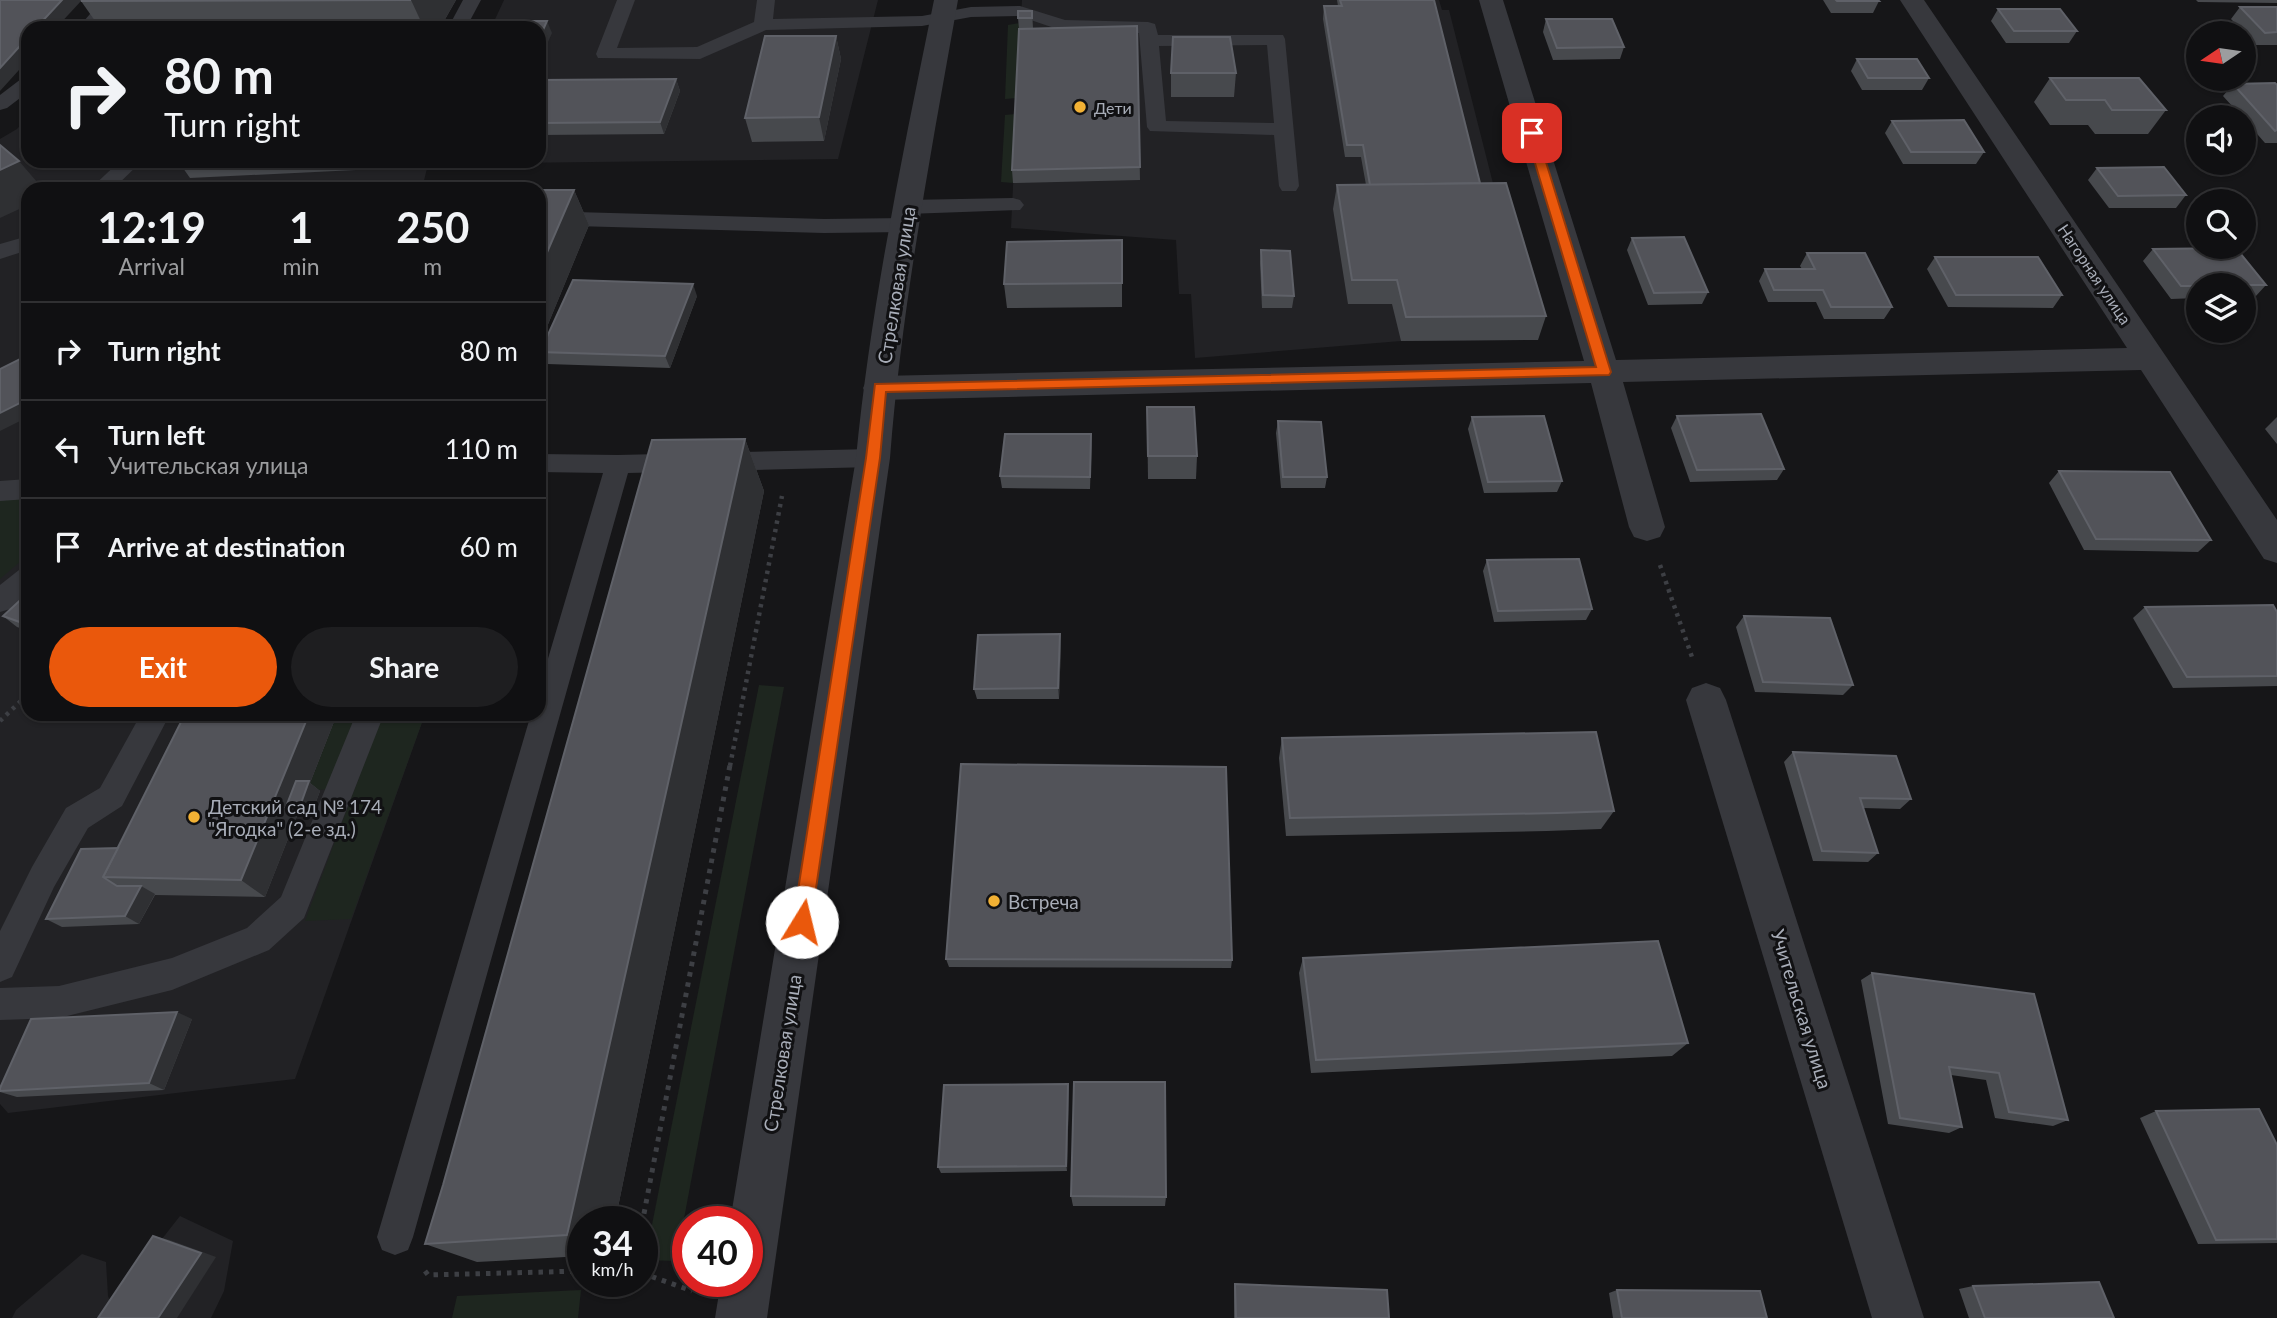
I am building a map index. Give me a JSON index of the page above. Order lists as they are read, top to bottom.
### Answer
{
  "streets": {
    "street": ["Нагорная улица", "Стрелковая улица", "Учительская улица"]
  },
  "places": ["Дети", "Детский сад № 174 \"Ягодка\" (2-е зд.)", "Встреча"],
  "north": "left",
  "page": {
    "turn": ["80 m", "Turn right"],
    "eta": [
      "12:19",
      "Arrival",
      "1",
      "min",
      "250",
      "m"
    ],
    "list": [
      {
        "name": "Turn right",
        "value": "80 m"
      },
      {
        "name": "Turn left",
        "note": "Учительская улица",
        "value": "110 m"
      },
      {
        "name": "Arrive at destination",
        "value": "60 m"
      }
    ],
    "buttons": ["Exit", "Share"],
    "speed": "34 km/h",
    "limit": "40"
  }
}
